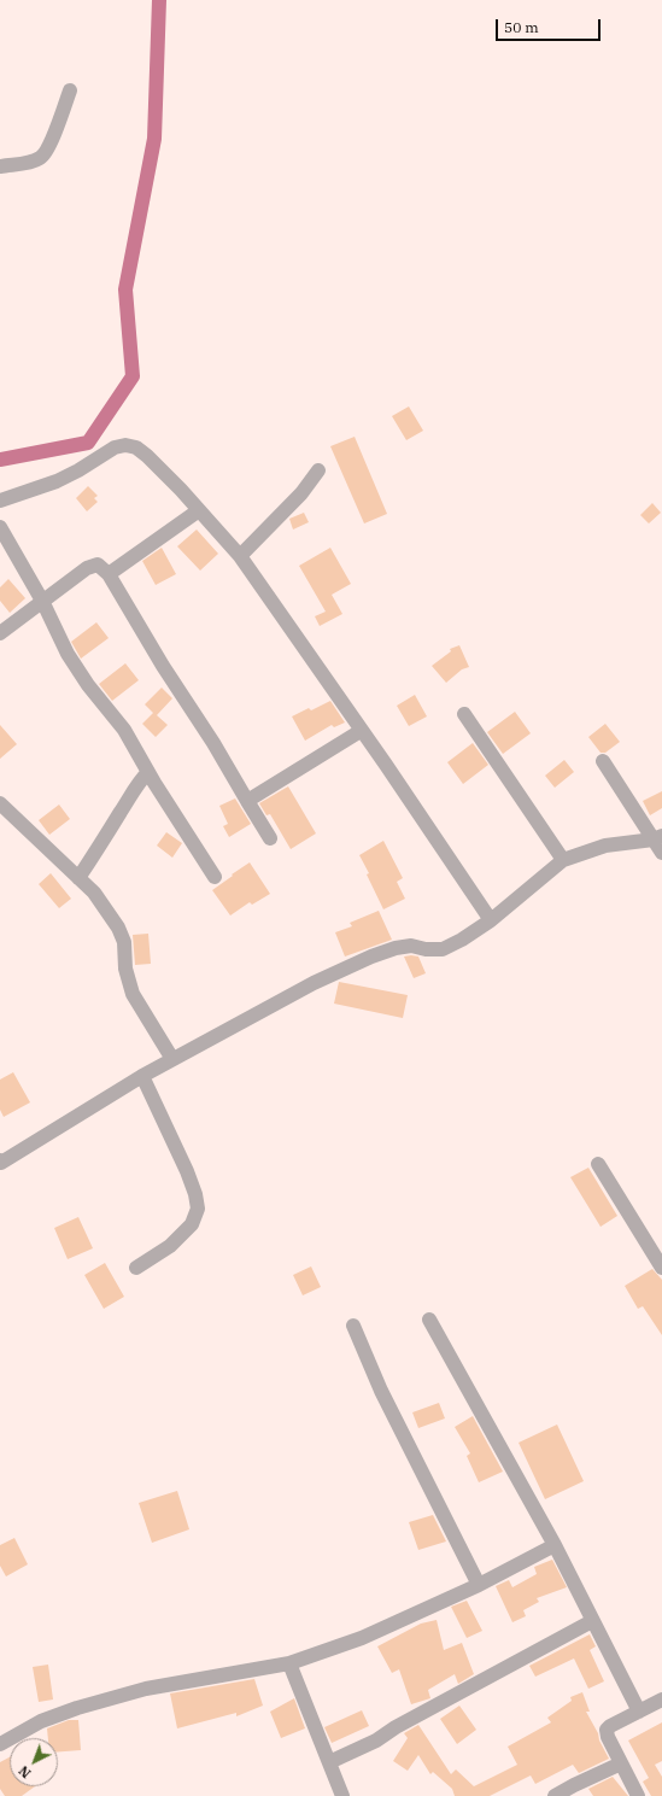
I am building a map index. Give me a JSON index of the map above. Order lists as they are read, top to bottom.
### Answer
{
  "scale_bar": "50 m",
  "north": "bottom left"
}
